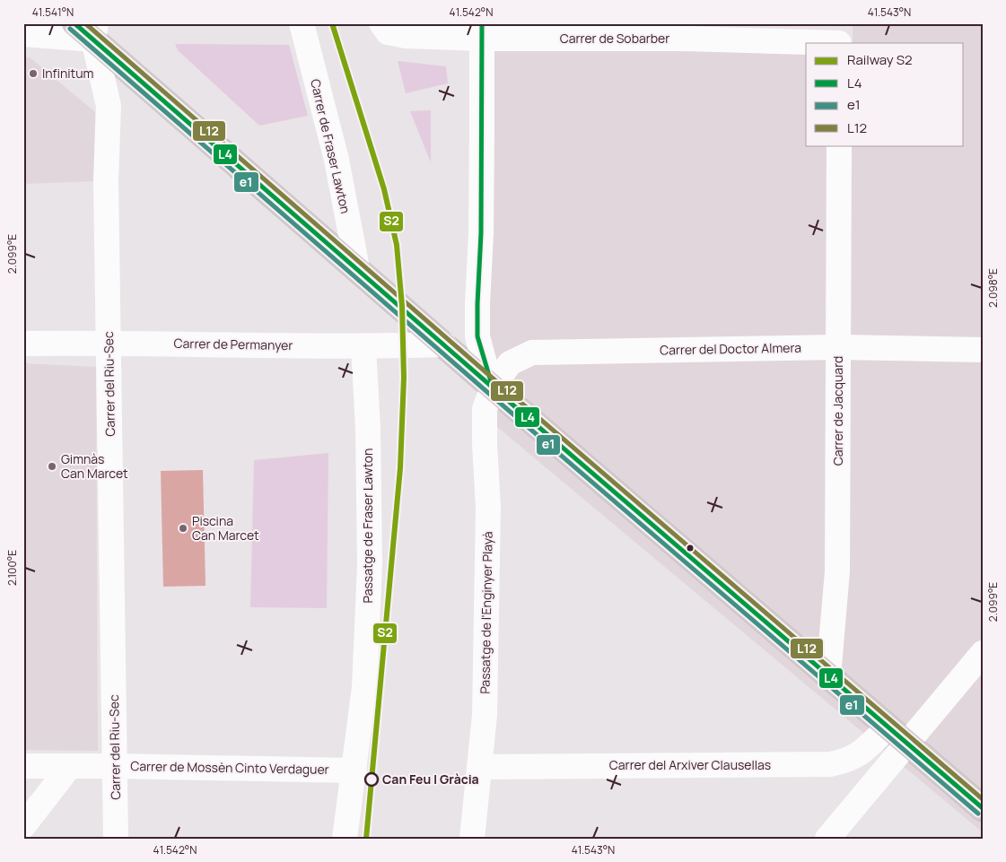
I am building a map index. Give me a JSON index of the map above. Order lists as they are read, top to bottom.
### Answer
{
  "streets": {
    "street": [
      "Carrer de Sobarber",
      "Carrer de Fraser Lawton",
      "Carrer de Permanyer",
      "Carrer del Doctor Almera",
      "Carrer del Riu-Sec",
      "Carrer de Jacquard",
      "Passatge de Fraser Lawton",
      "Passatge de l'Enginyer Playà",
      "Carrer del Arxiver Clausellas",
      "Carrer de Mossèn Cinto Verdaguer"
    ]
  },
  "crossings": [
    ["Carrer de Permanyer", "Carrer del Riu-Sec"],
    ["Carrer de Permanyer", "Passatge de Fraser Lawton"],
    ["Carrer del Doctor Almera", "Carrer de Jacquard"],
    ["Carrer del Doctor Almera", "Passatge de l'Enginyer Playà"],
    ["Carrer del Riu-Sec", "Carrer de Mossèn Cinto Verdaguer"],
    ["Passatge de Fraser Lawton", "Carrer de Mossèn Cinto Verdaguer"],
    ["Passatge de l'Enginyer Playà", "Carrer del Arxiver Clausellas"]
  ],
  "places": [
    "Infinitum",
    "Gimnàs Can Marcet",
    "Piscina Can Marcet",
    "Can Feu | Gràcia"
  ],
  "lines": [
    "rail line S2",
    "transit line L4",
    "transit line L12",
    "transit line e1"
  ],
  "legend": [
    "Railway S2",
    "L4",
    "e1",
    "L12"
  ],
  "coordinates": [
    "41.541°N",
    "41.542°N",
    "41.543°N",
    "2.099°E",
    "2.098°E",
    "2.100°E"
  ]
}
